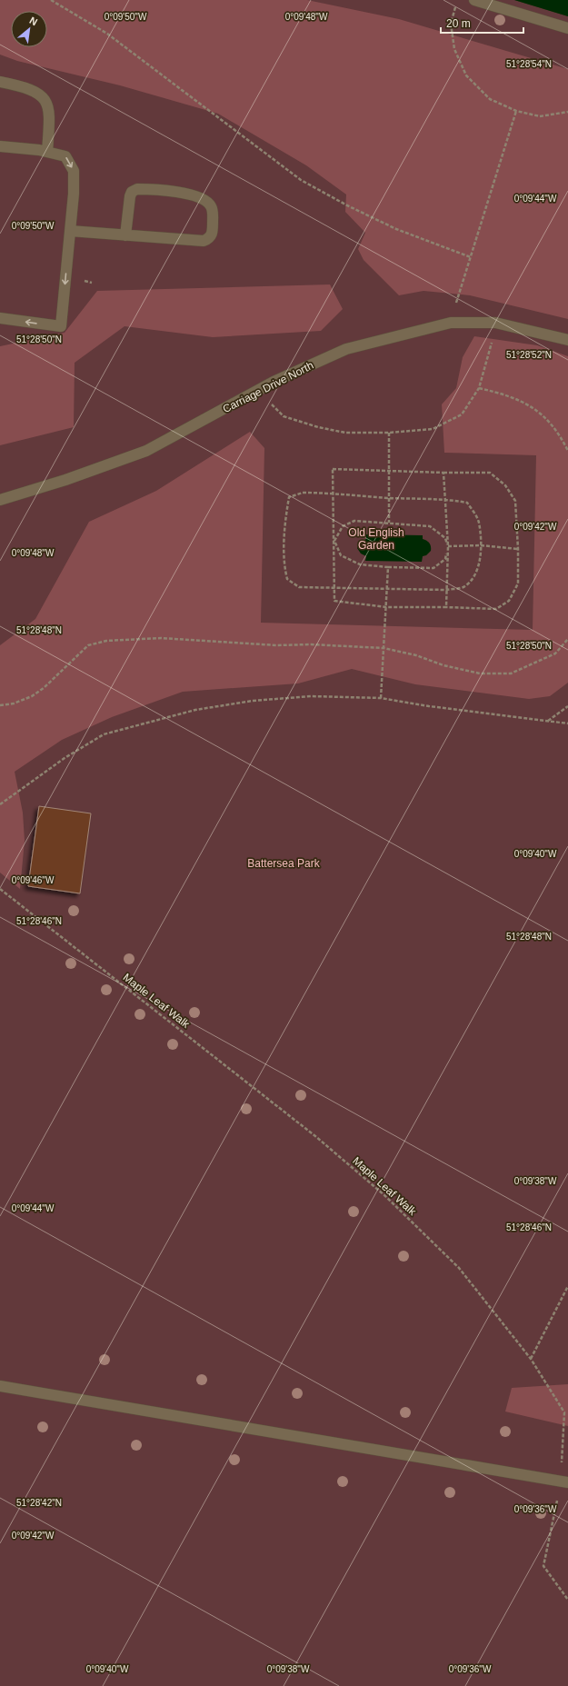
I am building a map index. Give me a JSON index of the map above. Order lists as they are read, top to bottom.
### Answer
{
  "streets": {
    "street": ["Carriage Drive North"],
    "path": ["Maple Leaf Walk"]
  },
  "parks": ["Old English Garden", "Battersea Park"],
  "scale_bar": "20 m",
  "north": "top right",
  "coordinates": [
    "0°09'50\"W",
    "0°09'48\"W",
    "51°28'54\"N",
    "0°09'44\"W",
    "51°28'50\"N",
    "51°28'52\"N",
    "0°09'42\"W",
    "51°28'48\"N",
    "0°09'40\"W",
    "0°09'46\"W",
    "51°28'46\"N",
    "0°09'38\"W",
    "51°28'42\"N",
    "0°09'36\"W"
  ]
}
